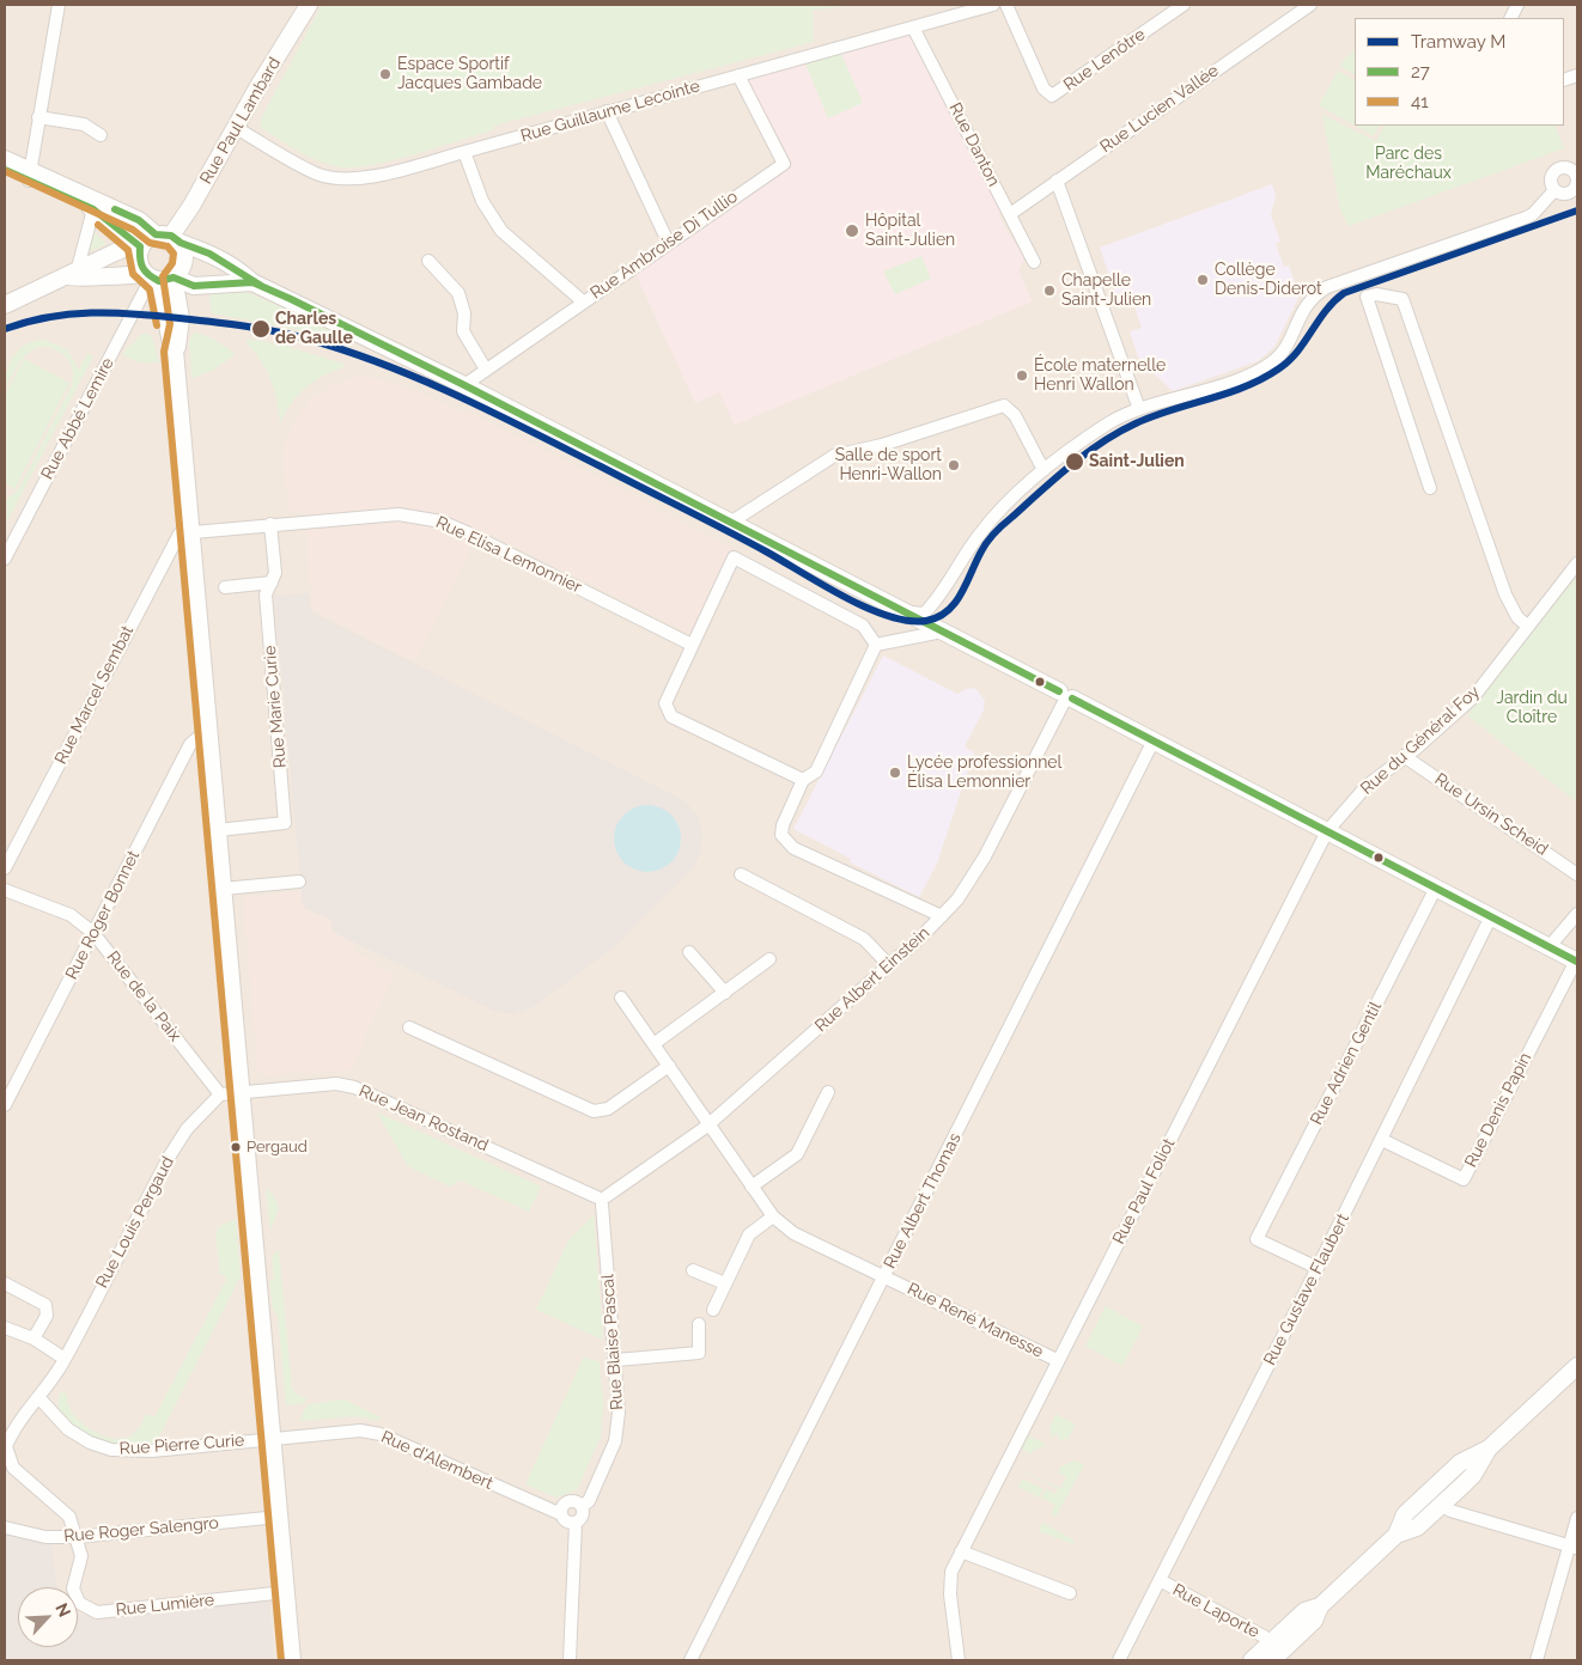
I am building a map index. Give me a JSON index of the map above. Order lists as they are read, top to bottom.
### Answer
{
  "streets": {
    "main road": ["Rue Paul Lambard"],
    "street": [
      "Rue Lenôtre",
      "Rue Lucien Vallée",
      "Rue Guillaume Lecointe",
      "Rue Danton",
      "Rue Ambroise Di Tullio",
      "Rue Abbé Lemire",
      "Rue Elisa Lemonnier",
      "Rue Marcel Sembat",
      "Rue Marie Curie",
      "Rue du Général Foy",
      "Rue Ursin Scheid",
      "Rue Roger Bonnet",
      "Rue Albert Einstein",
      "Rue de la Paix",
      "Rue Adrien Gentil",
      "Rue Denis Papin",
      "Rue Jean Rostand",
      "Rue Paul Foliot",
      "Rue Albert Thomas",
      "Rue Louis Pergaud",
      "Rue Gustave Flaubert",
      "Rue René Manesse",
      "Rue Blaise Pascal",
      "Rue Pierre Curie",
      "Rue d'Alembert",
      "Rue Roger Salengro",
      "Rue Lumière",
      "Rue Laporte"
    ]
  },
  "crossings": [
    ["Rue Lucien Vallée", "Rue Danton"],
    ["Rue Guillaume Lecointe", "Rue Paul Lambard"],
    ["Rue Guillaume Lecointe", "Rue Danton"],
    ["Rue Guillaume Lecointe", "Rue Ambroise Di Tullio"],
    ["Rue Elisa Lemonnier", "Rue Marcel Sembat"],
    ["Rue Elisa Lemonnier", "Rue Marie Curie"],
    ["Rue du Général Foy", "Rue Ursin Scheid"],
    ["Rue du Général Foy", "Rue Paul Foliot"],
    ["Rue Roger Bonnet", "Rue de la Paix"],
    ["Rue Albert Einstein", "Rue Jean Rostand"],
    ["Rue Albert Einstein", "Rue René Manesse"],
    ["Rue Albert Einstein", "Rue Blaise Pascal"],
    ["Rue de la Paix", "Rue Louis Pergaud"],
    ["Rue Adrien Gentil", "Rue Gustave Flaubert"],
    ["Rue Denis Papin", "Rue Gustave Flaubert"],
    ["Rue Jean Rostand", "Rue Blaise Pascal"],
    ["Rue Paul Foliot", "Rue René Manesse"],
    ["Rue Albert Thomas", "Rue René Manesse"],
    ["Rue Louis Pergaud", "Rue Pierre Curie"],
    ["Rue Louis Pergaud", "Rue Roger Salengro"],
    ["Rue Louis Pergaud", "Rue Lumière"],
    ["Rue Gustave Flaubert", "Rue Laporte"],
    ["Rue Blaise Pascal", "Rue d'Alembert"],
    ["Rue Pierre Curie", "Rue d'Alembert"],
    ["Rue Roger Salengro", "Rue Lumière"]
  ],
  "parks": ["Parc des Maréchaux", "Jardin du Cloître"],
  "places": [
    "Espace Sportif Jacques Gambade",
    "Hôpital Saint-Julien",
    "Collège Denis-Diderot",
    "Chapelle Saint-Julien",
    "Charles de Gaulle",
    "École maternelle Henri Wallon",
    "Saint-Julien",
    "Salle de sport Henri-Wallon",
    "Lycée professionnel Élisa Lemonnier",
    "Pergaud"
  ],
  "lines": ["transit line 27", "transit line 41", "tram line M"],
  "legend": ["Tramway M", "27", "41"],
  "north": "top right"
}
